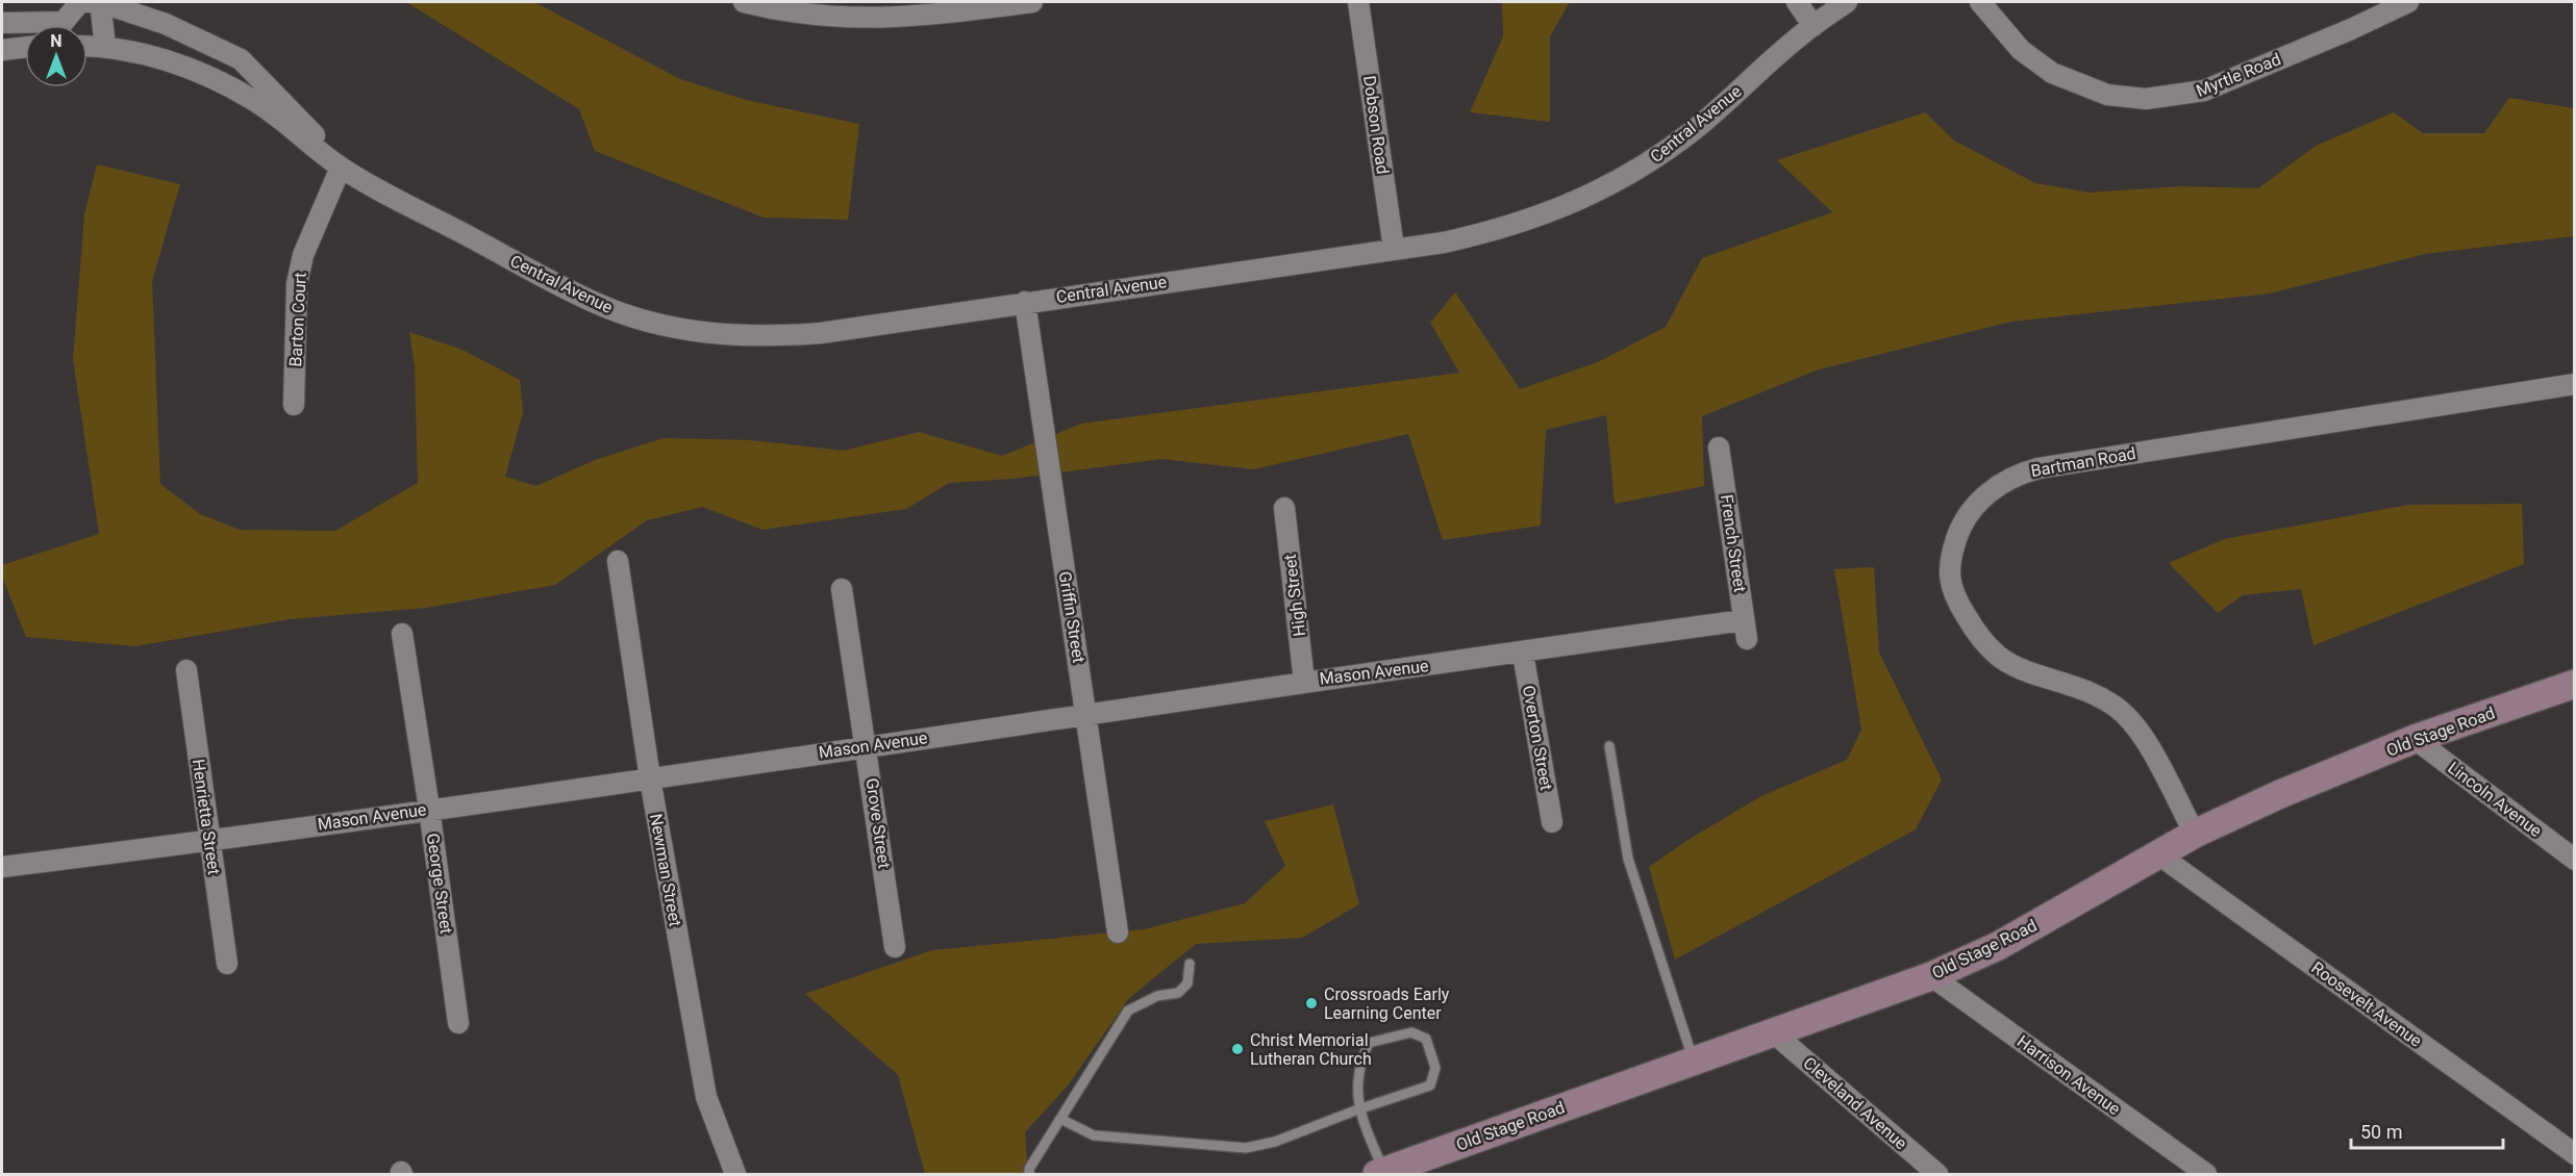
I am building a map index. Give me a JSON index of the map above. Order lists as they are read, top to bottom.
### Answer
{
  "streets": {
    "street": [
      "Myrtle Road",
      "Central Avenue",
      "Dobson Road",
      "Barton Court",
      "Bartman Road",
      "French Street",
      "High Street",
      "Griffin Street",
      "Mason Avenue",
      "Old Stage Road",
      "Overton Street",
      "Lincoln Avenue",
      "Henrietta Street",
      "Grove Street",
      "Newman Street",
      "George Street",
      "Roosevelt Avenue",
      "Harrison Avenue",
      "Cleveland Avenue"
    ]
  },
  "crossings": [
    ["Central Avenue", "Dobson Road"],
    ["Central Avenue", "Barton Court"],
    ["Central Avenue", "Griffin Street"],
    ["Bartman Road", "Old Stage Road"],
    ["French Street", "Mason Avenue"],
    ["High Street", "Mason Avenue"],
    ["Griffin Street", "Mason Avenue"],
    ["Mason Avenue", "Overton Street"],
    ["Mason Avenue", "Henrietta Street"],
    ["Mason Avenue", "Grove Street"],
    ["Mason Avenue", "Newman Street"],
    ["Mason Avenue", "George Street"],
    ["Old Stage Road", "Lincoln Avenue"],
    ["Old Stage Road", "Roosevelt Avenue"],
    ["Old Stage Road", "Harrison Avenue"],
    ["Old Stage Road", "Cleveland Avenue"]
  ],
  "places": ["Crossroads Early Learning Center", "Christ Memorial Lutheran Church"],
  "scale_bar": "50 m",
  "north": "top"
}
